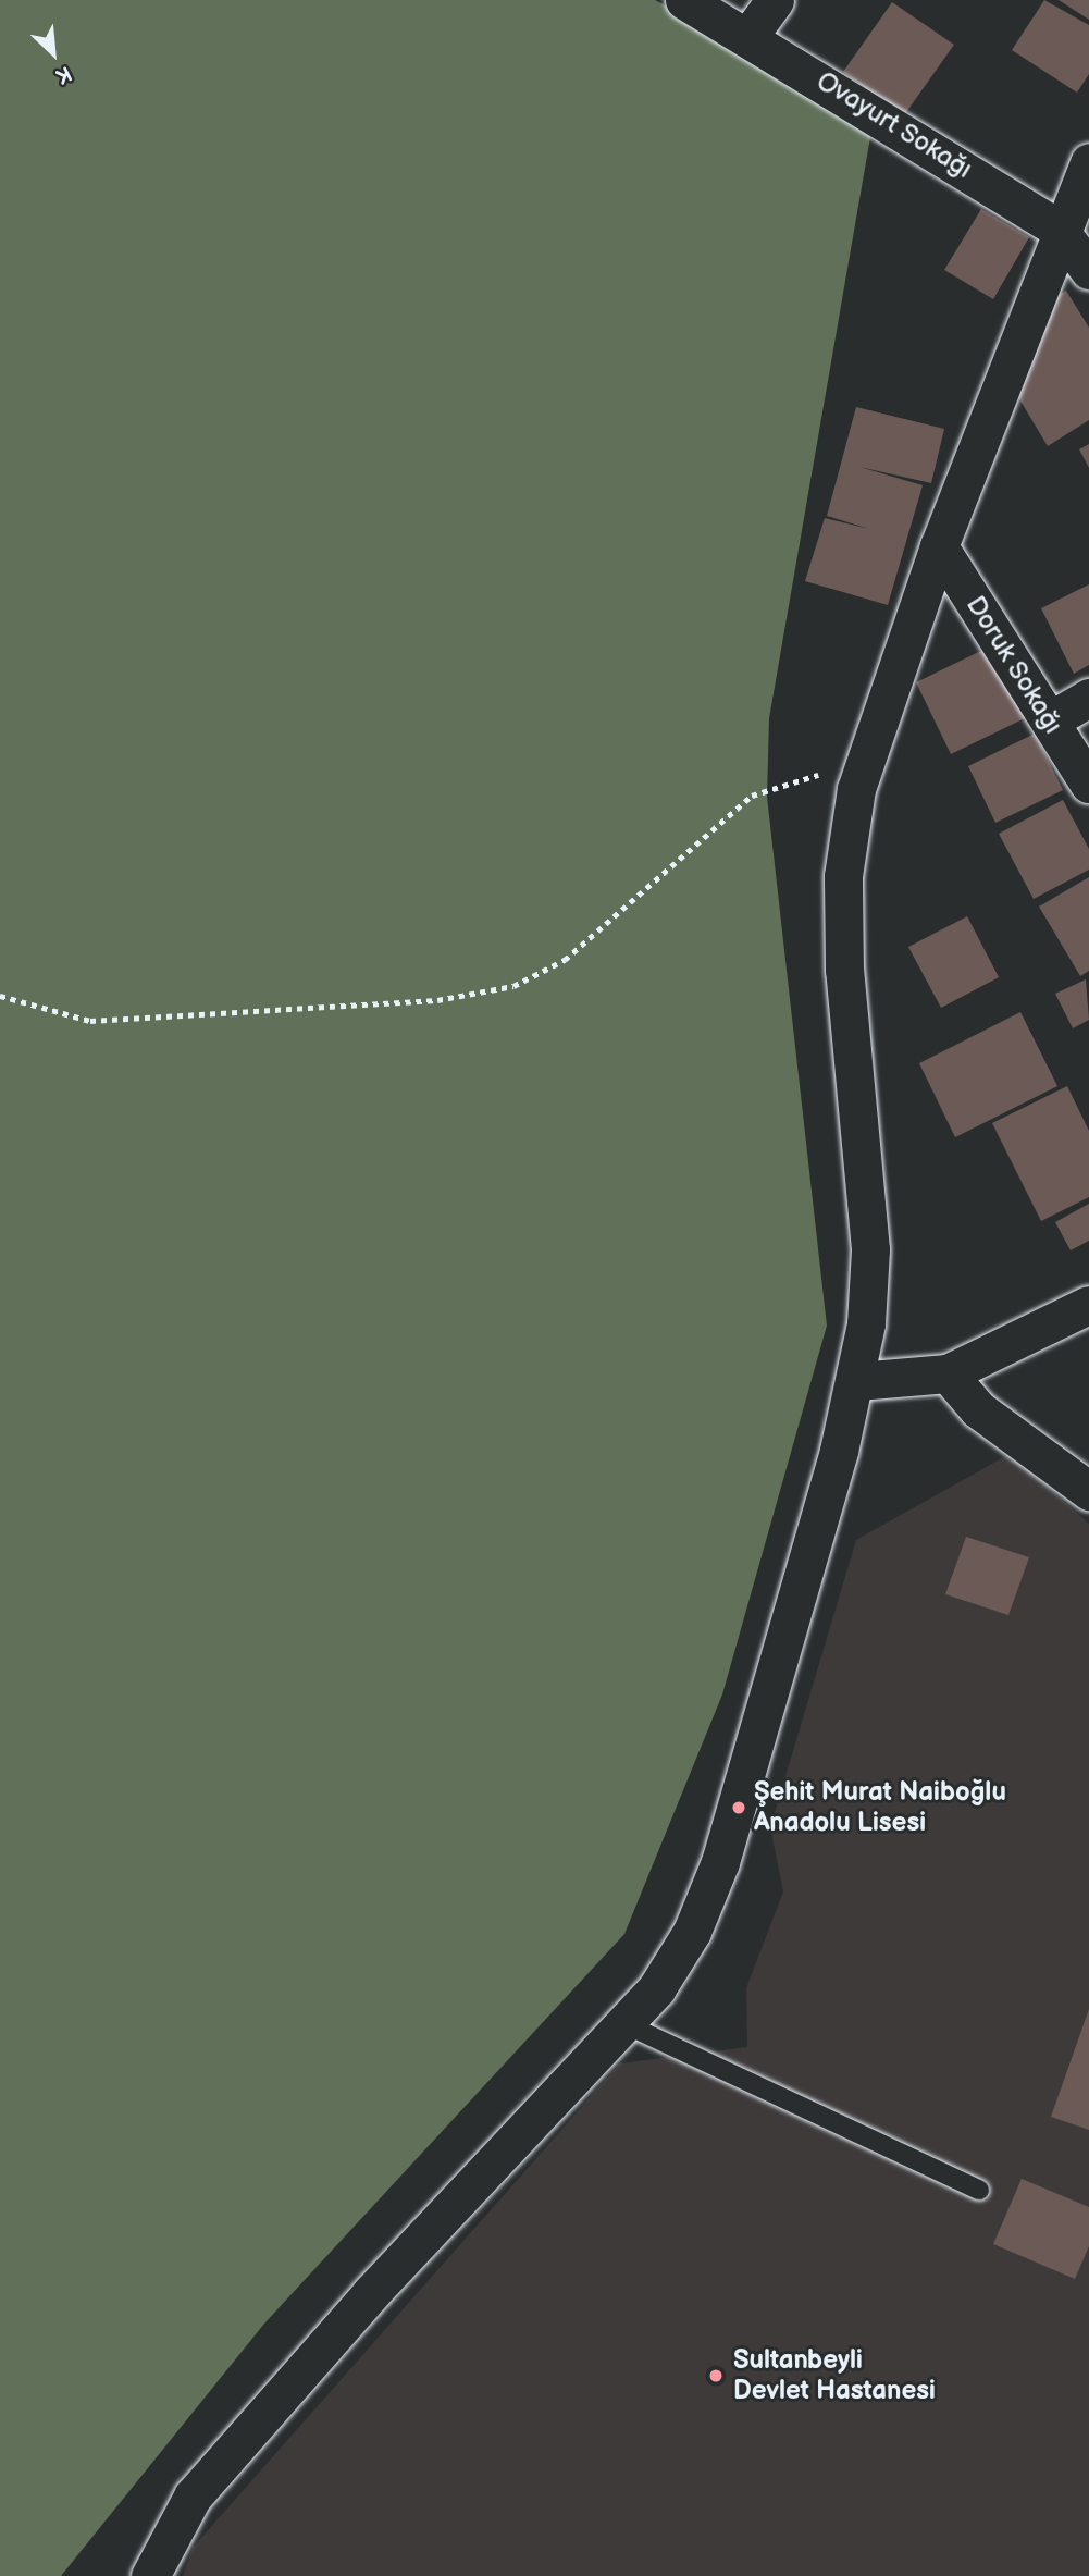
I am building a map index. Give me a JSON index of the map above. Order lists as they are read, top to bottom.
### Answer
{
  "streets": {
    "street": ["Ovayurt Sokağı", "Doruk Sokağı"]
  },
  "places": ["Şehit Murat Naiboğlu Anadolu Lisesi", "Sultanbeyli Devlet Hastanesi"],
  "north": "bottom right"
}
